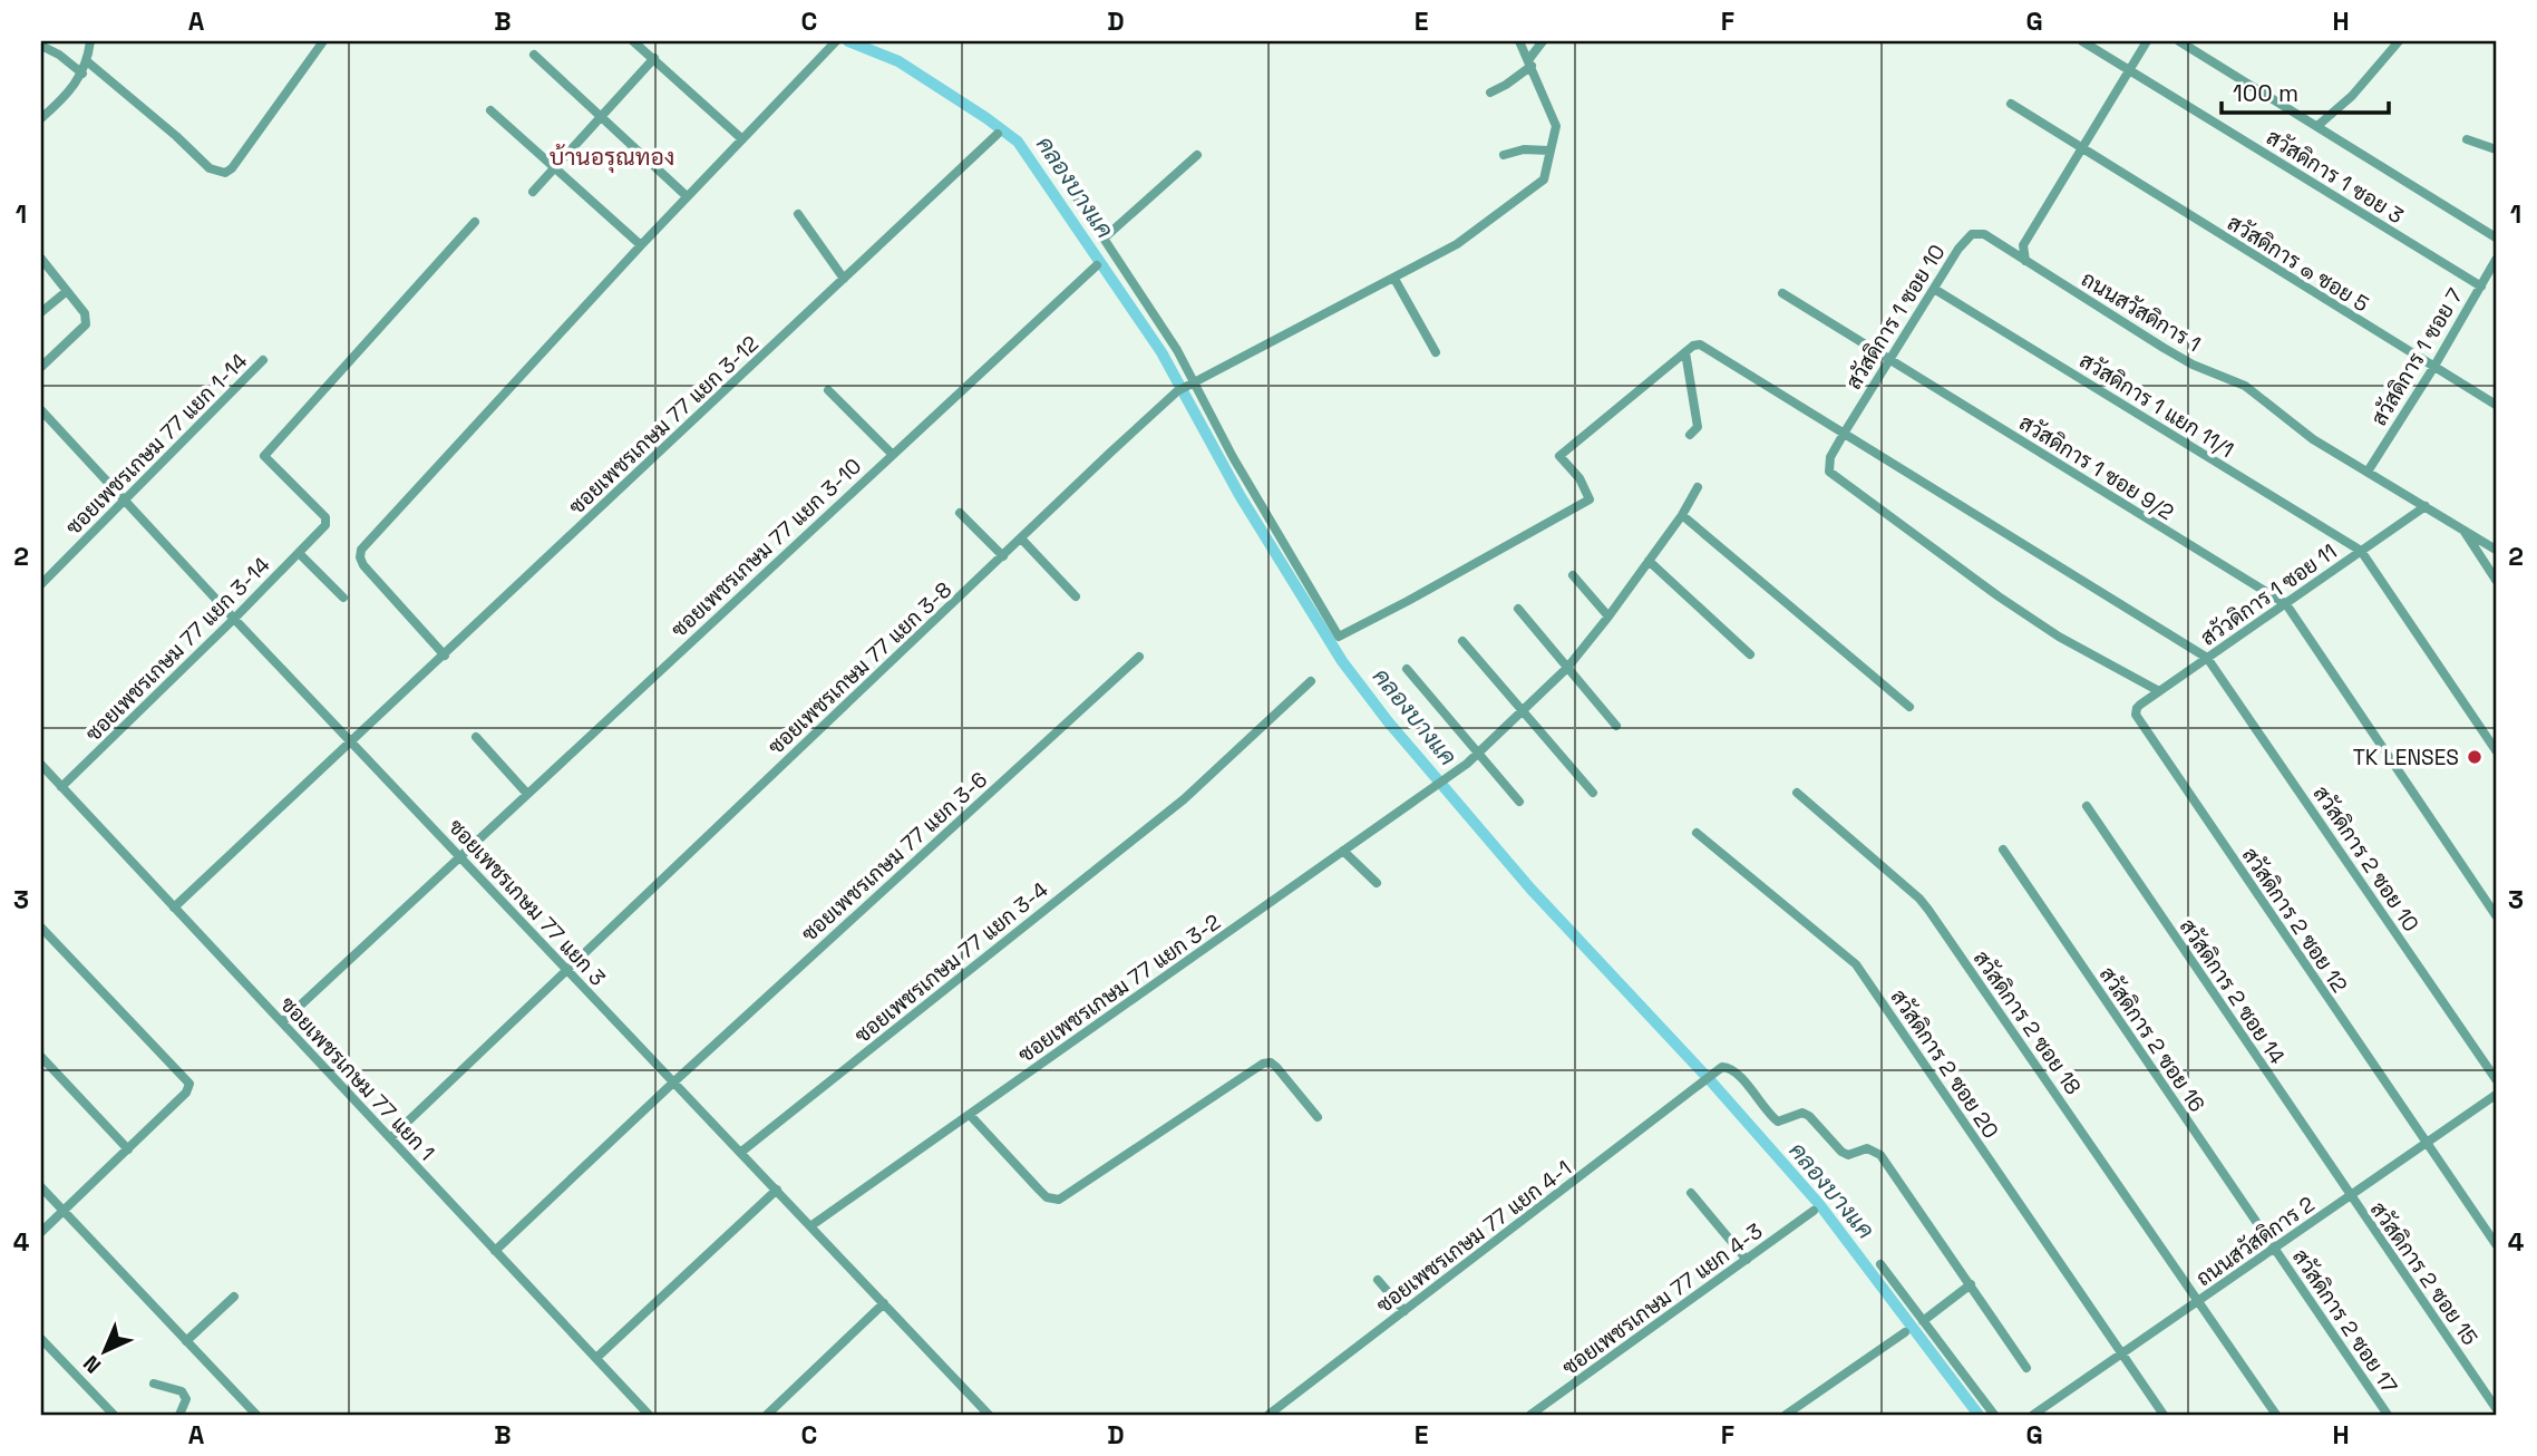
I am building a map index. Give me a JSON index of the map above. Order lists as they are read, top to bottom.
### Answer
{
  "streets": {
    "street": [
      "สวัสดิการ 1 ซอย 3",
      "สวัสดิการ ๑ ซอย 5",
      "ถนนสวัสดิการ 1",
      "สวัสดิการ 1 ซอย 10",
      "สวัสดิการ 1 ซอย 7",
      "สวัสดิการ 1 แยก 11/1",
      "ซอยเพชรเกษม 77 แยก 3-12",
      "ซอยเพชรเกษม 77 แยก 1-14",
      "สวัสดิการ 1 ซอย 9/2",
      "ซอยเพชรเกษม 77 แยก 3-10",
      "สวัวดิการ 1 ซอย 11",
      "ซอยเพชรเกษม 77 แยก 3-14",
      "ซอยเพชรเกษม 77 แยก 3-8",
      "ซอยเพชรเกษม 77 แยก 3-6",
      "สวัสดิการ 2 ซอย 10",
      "ซอยเพชรเกษม 77 แยก 3",
      "สวัสดิการ 2 ซอย 12",
      "ซอยเพชรเกษม 77 แยก 3-4",
      "ซอยเพชรเกษม 77 แยก 3-2",
      "สวัสดิการ 2 ซอย 14",
      "สวัสดิการ 2 ซอย 18",
      "สวัสดิการ 2 ซอย 16",
      "สวัสดิการ 2 ซอย 20",
      "ซอยเพชรเกษม 77 แยก 1",
      "ซอยเพชรเกษม 77 แยก 4-1",
      "ถนนสวัสดิการ 2",
      "สวัสดิการ 2 ซอย 15",
      "ซอยเพชรเกษม 77 แยก 4-3",
      "สวัสดิการ 2 ซอย 17"
    ]
  },
  "crossings": [
    ["สวัสดิการ 1 ซอย 3", "สวัสดิการ 1 ซอย 7"],
    ["สวัสดิการ ๑ ซอย 5", "สวัสดิการ 1 ซอย 7"],
    ["ถนนสวัสดิการ 1", "สวัสดิการ 1 ซอย 10"],
    ["ถนนสวัสดิการ 1", "สวัสดิการ 1 ซอย 7"],
    ["ถนนสวัสดิการ 1", "สวัวดิการ 1 ซอย 11"],
    ["สวัสดิการ 1 ซอย 10", "สวัสดิการ 1 แยก 11/1"],
    ["สวัสดิการ 1 ซอย 10", "สวัสดิการ 1 ซอย 9/2"],
    ["สวัสดิการ 1 ซอย 10", "สวัวดิการ 1 ซอย 11"],
    ["สวัสดิการ 1 แยก 11/1", "สวัวดิการ 1 ซอย 11"],
    ["ซอยเพชรเกษม 77 แยก 3-12", "ซอยเพชรเกษม 77 แยก 3"],
    ["ซอยเพชรเกษม 77 แยก 3-12", "ซอยเพชรเกษม 77 แยก 1"],
    ["ซอยเพชรเกษม 77 แยก 1-14", "ซอยเพชรเกษม 77 แยก 3"],
    ["สวัสดิการ 1 ซอย 9/2", "สวัวดิการ 1 ซอย 11"],
    ["ซอยเพชรเกษม 77 แยก 3-10", "ซอยเพชรเกษม 77 แยก 3"],
    ["ซอยเพชรเกษม 77 แยก 3-10", "ซอยเพชรเกษม 77 แยก 1"],
    ["สวัวดิการ 1 ซอย 11", "สวัสดิการ 2 ซอย 10"],
    ["สวัวดิการ 1 ซอย 11", "สวัสดิการ 2 ซอย 12"],
    ["ซอยเพชรเกษม 77 แยก 3-14", "ซอยเพชรเกษม 77 แยก 3"],
    ["ซอยเพชรเกษม 77 แยก 3-14", "ซอยเพชรเกษม 77 แยก 1"],
    ["ซอยเพชรเกษม 77 แยก 3-8", "ซอยเพชรเกษม 77 แยก 3"],
    ["ซอยเพชรเกษม 77 แยก 3-8", "ซอยเพชรเกษม 77 แยก 1"],
    ["ซอยเพชรเกษม 77 แยก 3-6", "ซอยเพชรเกษม 77 แยก 3"],
    ["ซอยเพชรเกษม 77 แยก 3-6", "ซอยเพชรเกษม 77 แยก 1"],
    ["ซอยเพชรเกษม 77 แยก 3", "ซอยเพชรเกษม 77 แยก 3-4"],
    ["ซอยเพชรเกษม 77 แยก 3", "ซอยเพชรเกษม 77 แยก 3-2"],
    ["สวัสดิการ 2 ซอย 12", "ถนนสวัสดิการ 2"],
    ["สวัสดิการ 2 ซอย 14", "ถนนสวัสดิการ 2"],
    ["สวัสดิการ 2 ซอย 14", "สวัสดิการ 2 ซอย 15"],
    ["สวัสดิการ 2 ซอย 18", "ถนนสวัสดิการ 2"],
    ["สวัสดิการ 2 ซอย 16", "ถนนสวัสดิการ 2"],
    ["สวัสดิการ 2 ซอย 16", "สวัสดิการ 2 ซอย 17"],
    ["สวัสดิการ 2 ซอย 20", "ถนนสวัสดิการ 2"],
    ["ถนนสวัสดิการ 2", "สวัสดิการ 2 ซอย 15"],
    ["ถนนสวัสดิการ 2", "สวัสดิการ 2 ซอย 17"]
  ],
  "districts": ["บ้านอรุณทอง"],
  "water": ["คลองบางแค"],
  "places": ["TK LENSES"],
  "scale_bar": "100 m",
  "north": "bottom left",
  "grid": {
    "columns": [
      "A",
      "B",
      "C",
      "D",
      "E",
      "F",
      "G",
      "H"
    ],
    "rows": [
      "1",
      "2",
      "3",
      "4"
    ]
  }
}
